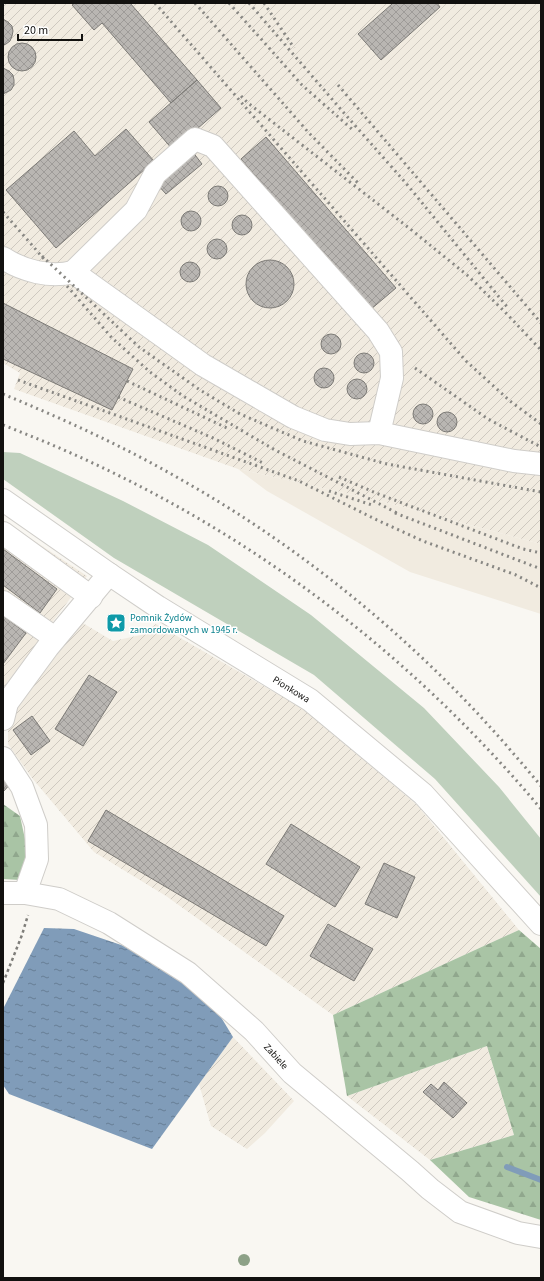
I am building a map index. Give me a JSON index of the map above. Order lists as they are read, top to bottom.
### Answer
{
  "streets": {
    "street": ["Pionkowa", "Zabiele"]
  },
  "places": {
    "place": ["Pomnik Żydów zamordowanych w 1945 r."]
  },
  "scale_bar": "20 m"
}
